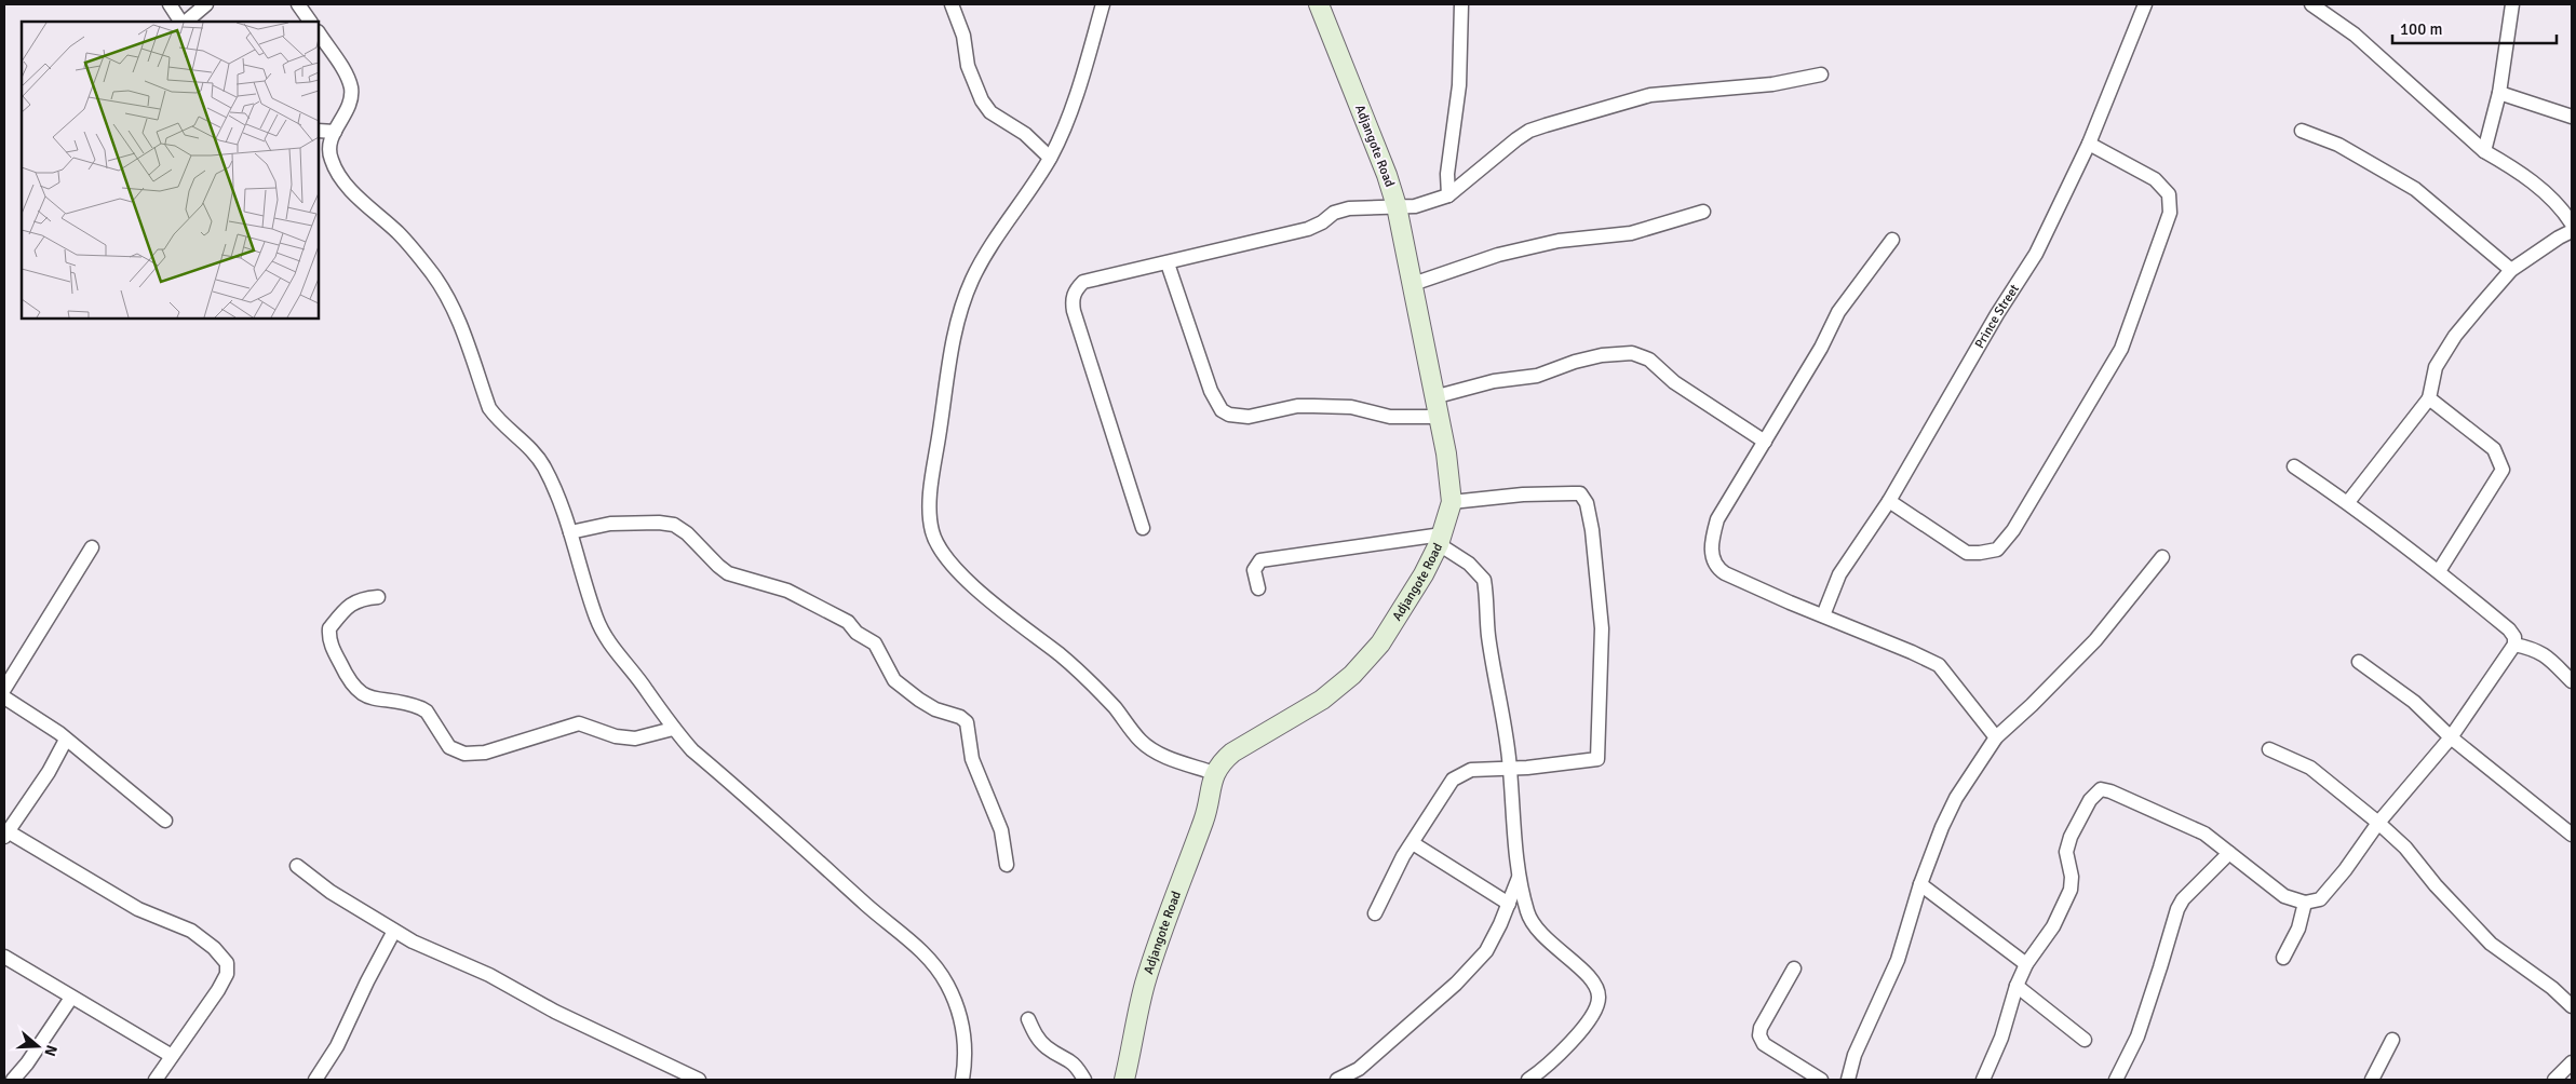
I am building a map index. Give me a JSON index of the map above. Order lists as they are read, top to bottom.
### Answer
{
  "streets": {
    "street": ["Adjangote Road", "Prince Street"]
  },
  "scale_bar": "100 m",
  "north": "right"
}
